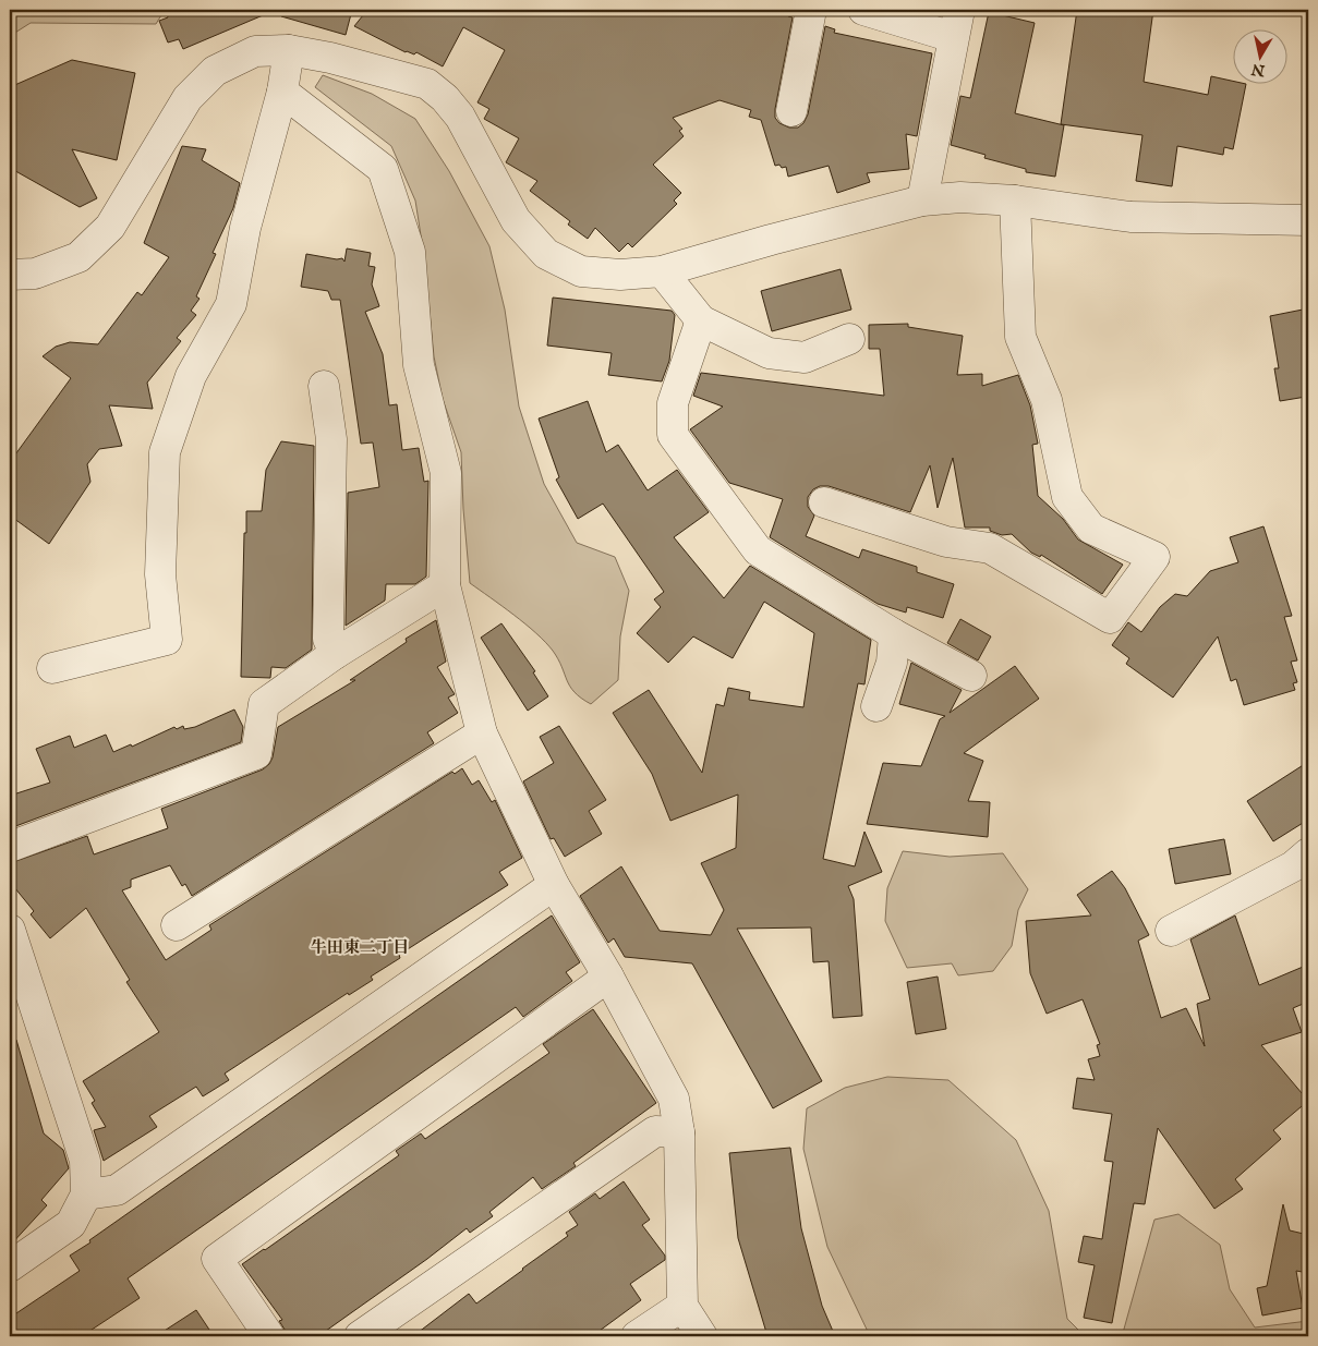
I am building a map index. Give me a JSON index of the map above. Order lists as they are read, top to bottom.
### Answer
{
  "districts": ["牛田東二丁目"],
  "north": "bottom"
}
